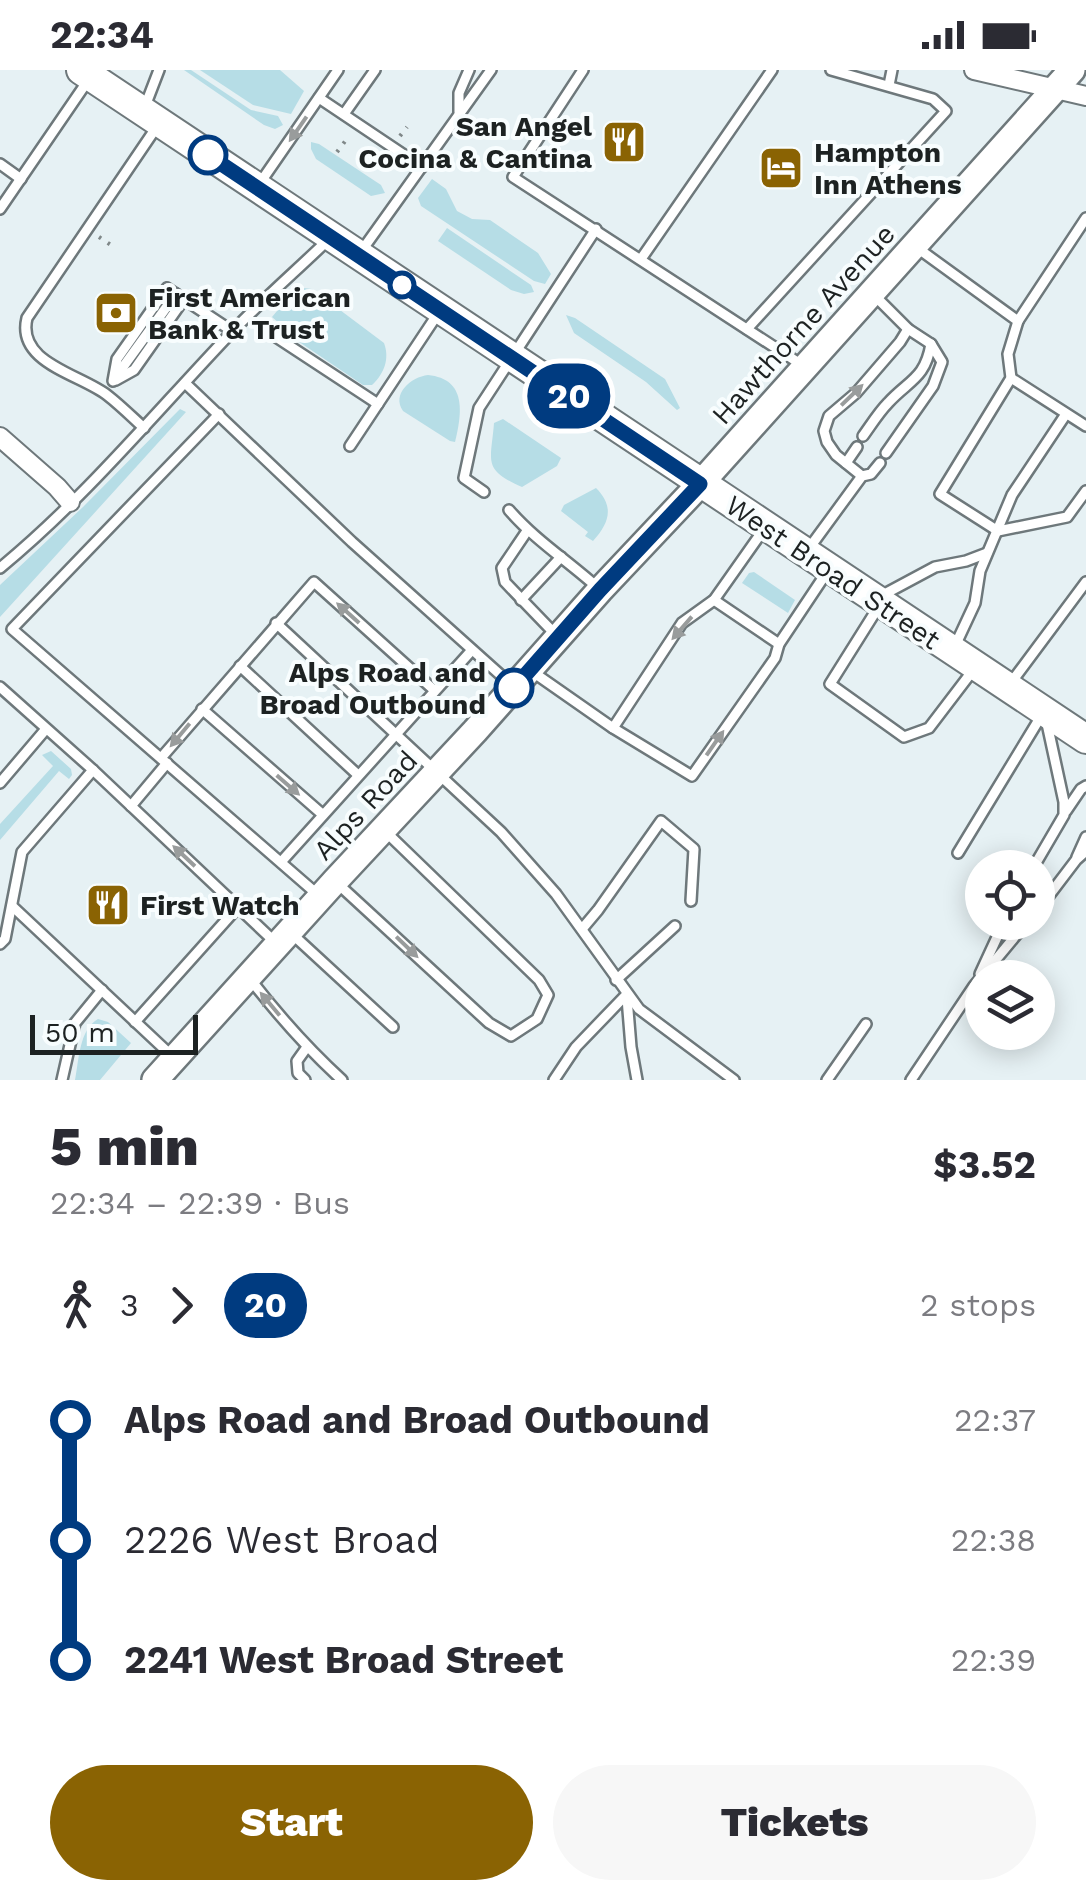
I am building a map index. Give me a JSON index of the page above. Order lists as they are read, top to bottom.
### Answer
{
  "streets": {
    "main road": ["Hawthorne Avenue", "West Broad Street", "Alps Road"]
  },
  "crossings": [
    ["Hawthorne Avenue", "West Broad Street"],
    ["Hawthorne Avenue", "Alps Road"],
    ["West Broad Street", "Alps Road"]
  ],
  "places": {
    "restaurant": ["San Angel Cocina & Cantina", "First Watch"],
    "hotel": ["Hampton Inn Athens"],
    "bank": ["First American Bank & Trust"],
    "other": ["Alps Road and Broad Outbound"]
  },
  "lines": ["bus line 20"],
  "scale_bar": "50 m",
  "page": {
    "status": "22:34",
    "on_map": "20",
    "scale": "50 m",
    "heading": ["5 min", "22:34 – 22:39 · Bus", "$3.52"],
    "legs": ["3", "20", "2 stops"],
    "list": [
      {
        "name": "Alps Road and Broad Outbound",
        "value": "22:37"
      },
      {
        "name": "2226 West Broad",
        "value": "22:38"
      },
      {
        "name": "2241 West Broad Street",
        "value": "22:39"
      }
    ],
    "buttons": ["Start", "Tickets"]
  }
}
